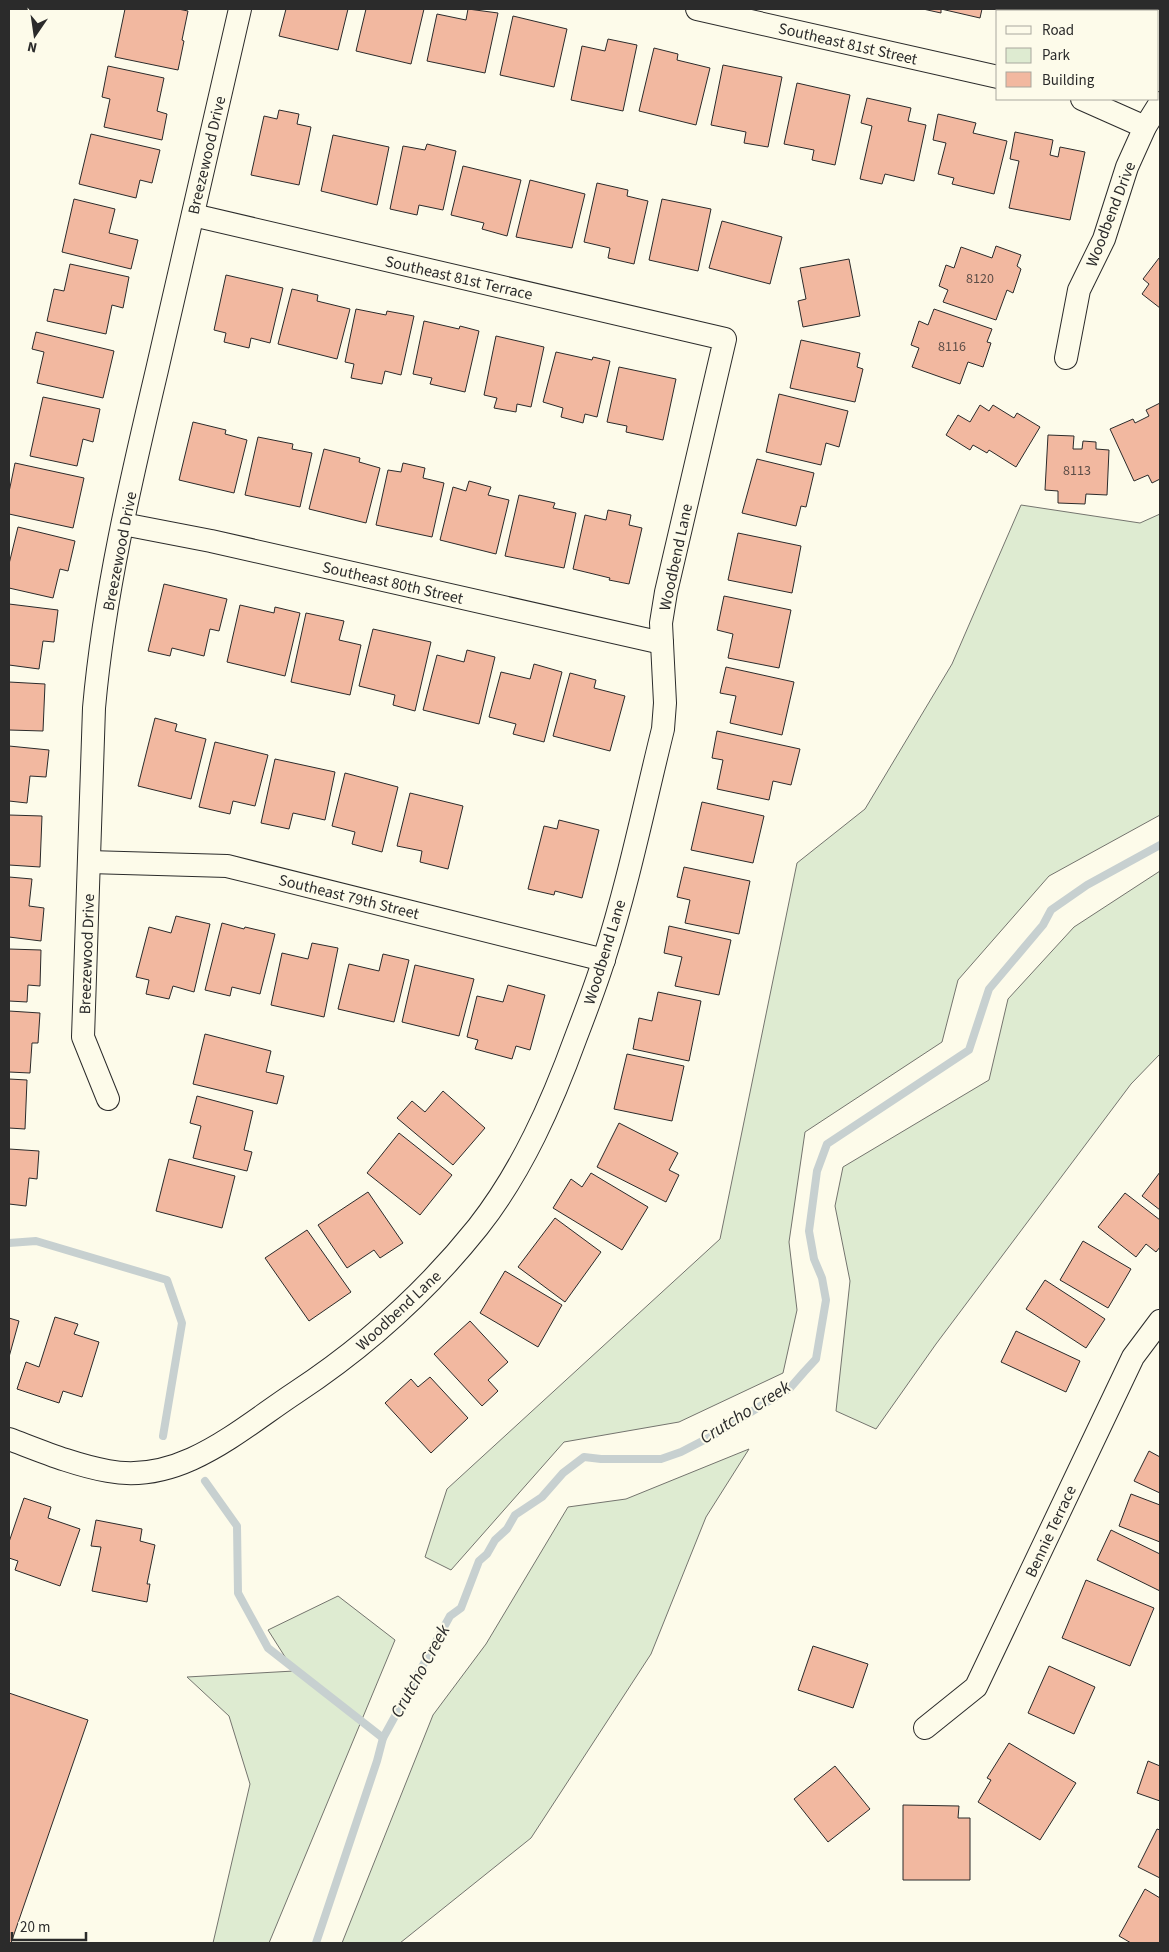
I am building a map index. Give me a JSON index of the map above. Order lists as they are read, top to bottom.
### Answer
{
  "streets": {
    "street": [
      "Southeast 81st Street",
      "Breezewood Drive",
      "Woodbend Drive",
      "Southeast 81st Terrace",
      "Woodbend Lane",
      "Southeast 80th Street",
      "Southeast 79th Street",
      "Bennie Terrace"
    ]
  },
  "crossings": [
    ["Breezewood Drive", "Southeast 81st Terrace"],
    ["Breezewood Drive", "Southeast 80th Street"],
    ["Breezewood Drive", "Southeast 79th Street"],
    ["Southeast 81st Terrace", "Woodbend Lane"],
    ["Woodbend Lane", "Southeast 80th Street"],
    ["Woodbend Lane", "Southeast 79th Street"]
  ],
  "water": ["Crutcho Creek"],
  "house_numbers": ["8120", "8116", "8113"],
  "legend": ["Road", "Park", "Building"],
  "scale_bar": "20 m",
  "north": "bottom"
}
